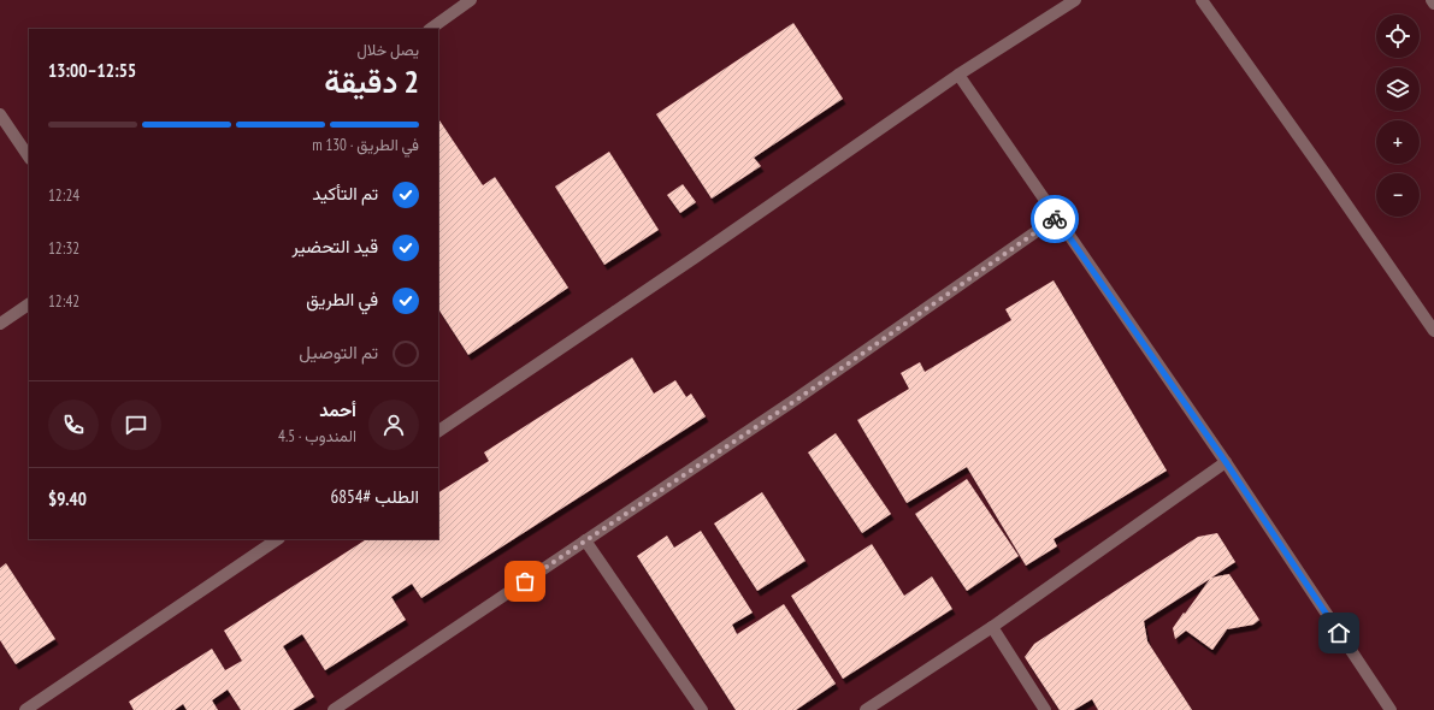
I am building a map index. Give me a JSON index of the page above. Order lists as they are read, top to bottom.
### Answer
{
  "page": {
    "map_buttons": ["+", "−"],
    "heading": ["2 دقيقة", "يصل خلال", "12:55–13:00"],
    "panel": [
      "أحمد",
      "المندوب · 4.5",
      "الطلب #6854",
      "$9.40"
    ],
    "bar": "في الطريق · 130 m",
    "list": [
      ["تم التأكيد", "12:24"],
      ["قيد التحضير", "12:32"],
      ["في الطريق", "12:42"],
      "تم التوصيل"
    ]
  }
}
